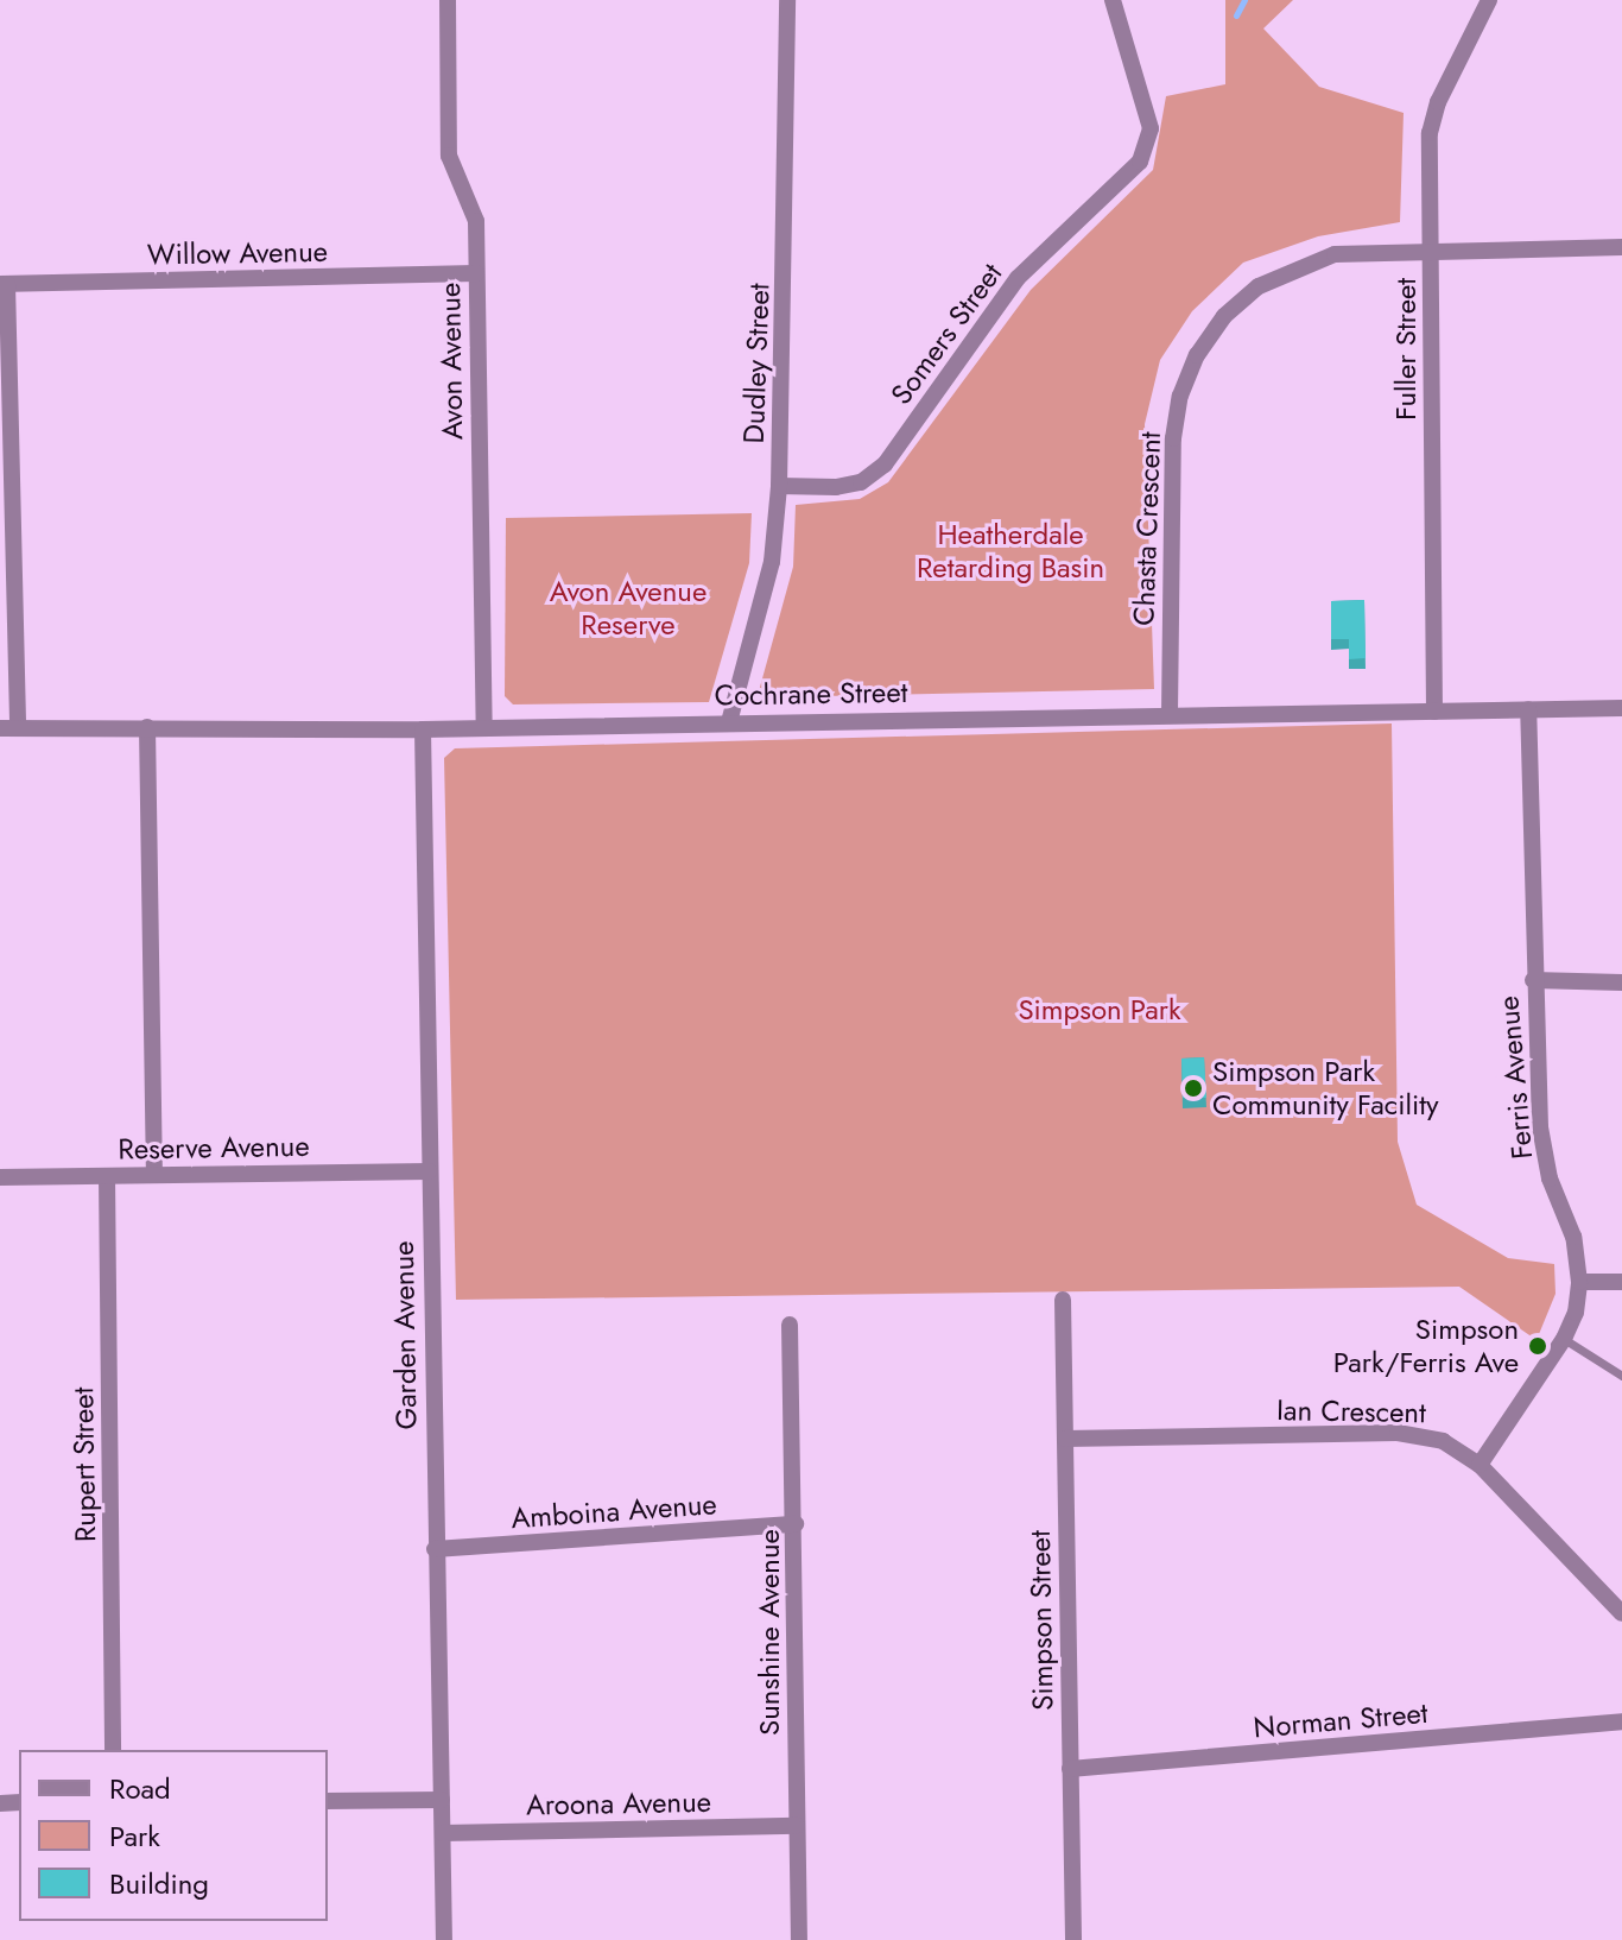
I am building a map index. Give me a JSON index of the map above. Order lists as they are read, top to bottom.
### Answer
{
  "streets": {
    "street": [
      "Willow Avenue",
      "Somers Street",
      "Fuller Street",
      "Avon Avenue",
      "Dudley Street",
      "Chasta Crescent",
      "Cochrane Street",
      "Ferris Avenue",
      "Reserve Avenue",
      "Garden Avenue",
      "Ian Crescent",
      "Rupert Street",
      "Amboina Avenue",
      "Simpson Street",
      "Sunshine Avenue",
      "Norman Street",
      "Aroona Avenue"
    ]
  },
  "crossings": [
    ["Willow Avenue", "Avon Avenue"],
    ["Somers Street", "Dudley Street"],
    ["Fuller Street", "Chasta Crescent"],
    ["Fuller Street", "Cochrane Street"],
    ["Avon Avenue", "Cochrane Street"],
    ["Dudley Street", "Cochrane Street"],
    ["Chasta Crescent", "Cochrane Street"],
    ["Cochrane Street", "Ferris Avenue"],
    ["Cochrane Street", "Garden Avenue"],
    ["Ferris Avenue", "Ian Crescent"],
    ["Reserve Avenue", "Garden Avenue"],
    ["Reserve Avenue", "Rupert Street"],
    ["Garden Avenue", "Amboina Avenue"],
    ["Garden Avenue", "Aroona Avenue"],
    ["Ian Crescent", "Simpson Street"],
    ["Amboina Avenue", "Sunshine Avenue"],
    ["Simpson Street", "Norman Street"],
    ["Sunshine Avenue", "Aroona Avenue"]
  ],
  "parks": ["Heatherdale Retarding Basin", "Avon Avenue Reserve", "Simpson Park"],
  "places": ["Simpson Park Community Facility", "Simpson Park/Ferris Ave"],
  "legend": ["Road", "Park", "Building"]
}
